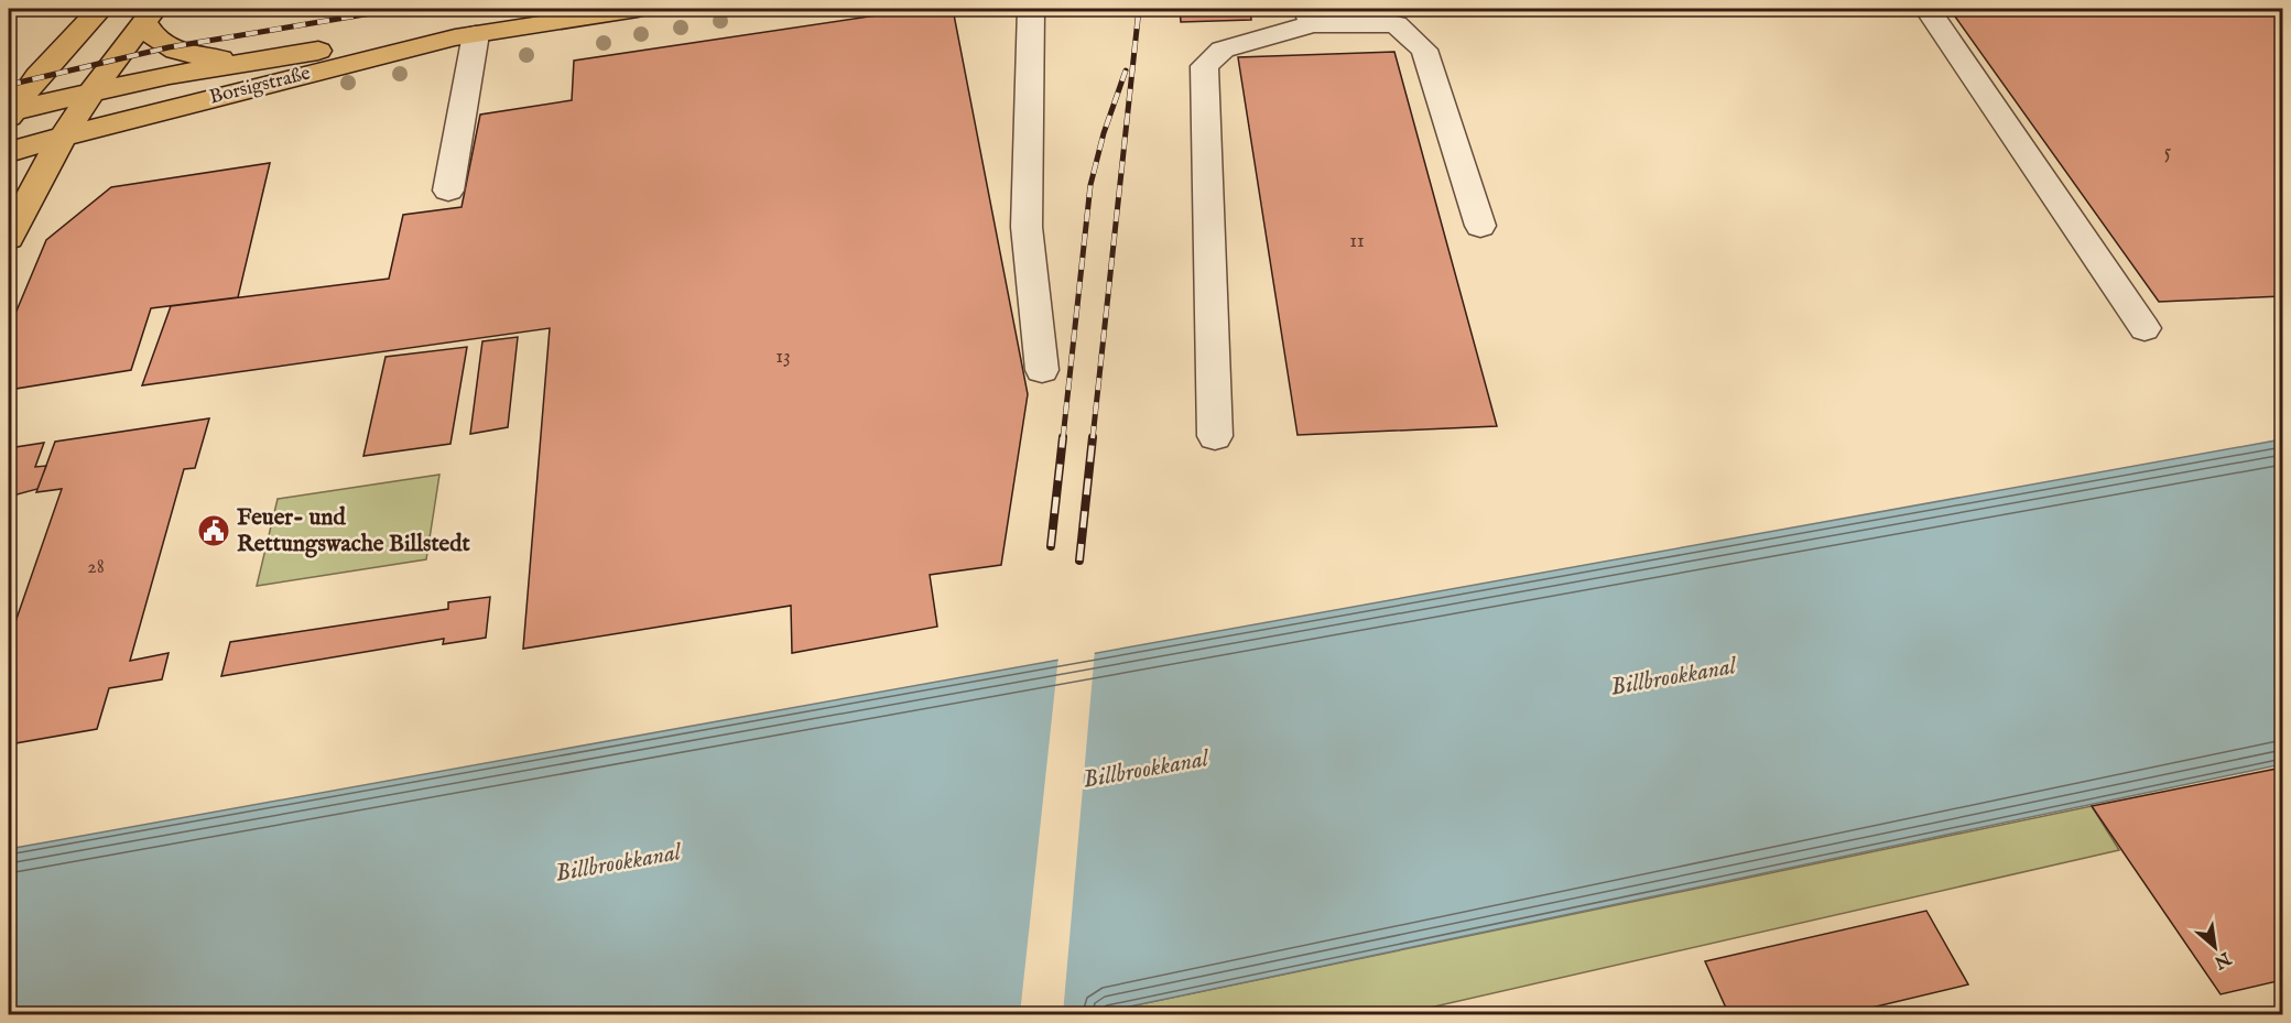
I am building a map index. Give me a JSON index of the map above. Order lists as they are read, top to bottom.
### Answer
{
  "streets": {
    "main road": ["Borsigstraße"]
  },
  "water": ["Billbrookkanal"],
  "places": {
    "public building": ["Feuer- und Rettungswache Billstedt"]
  },
  "house_numbers": [
    "5",
    "11",
    "13",
    "28"
  ],
  "north": "bottom right"
}
